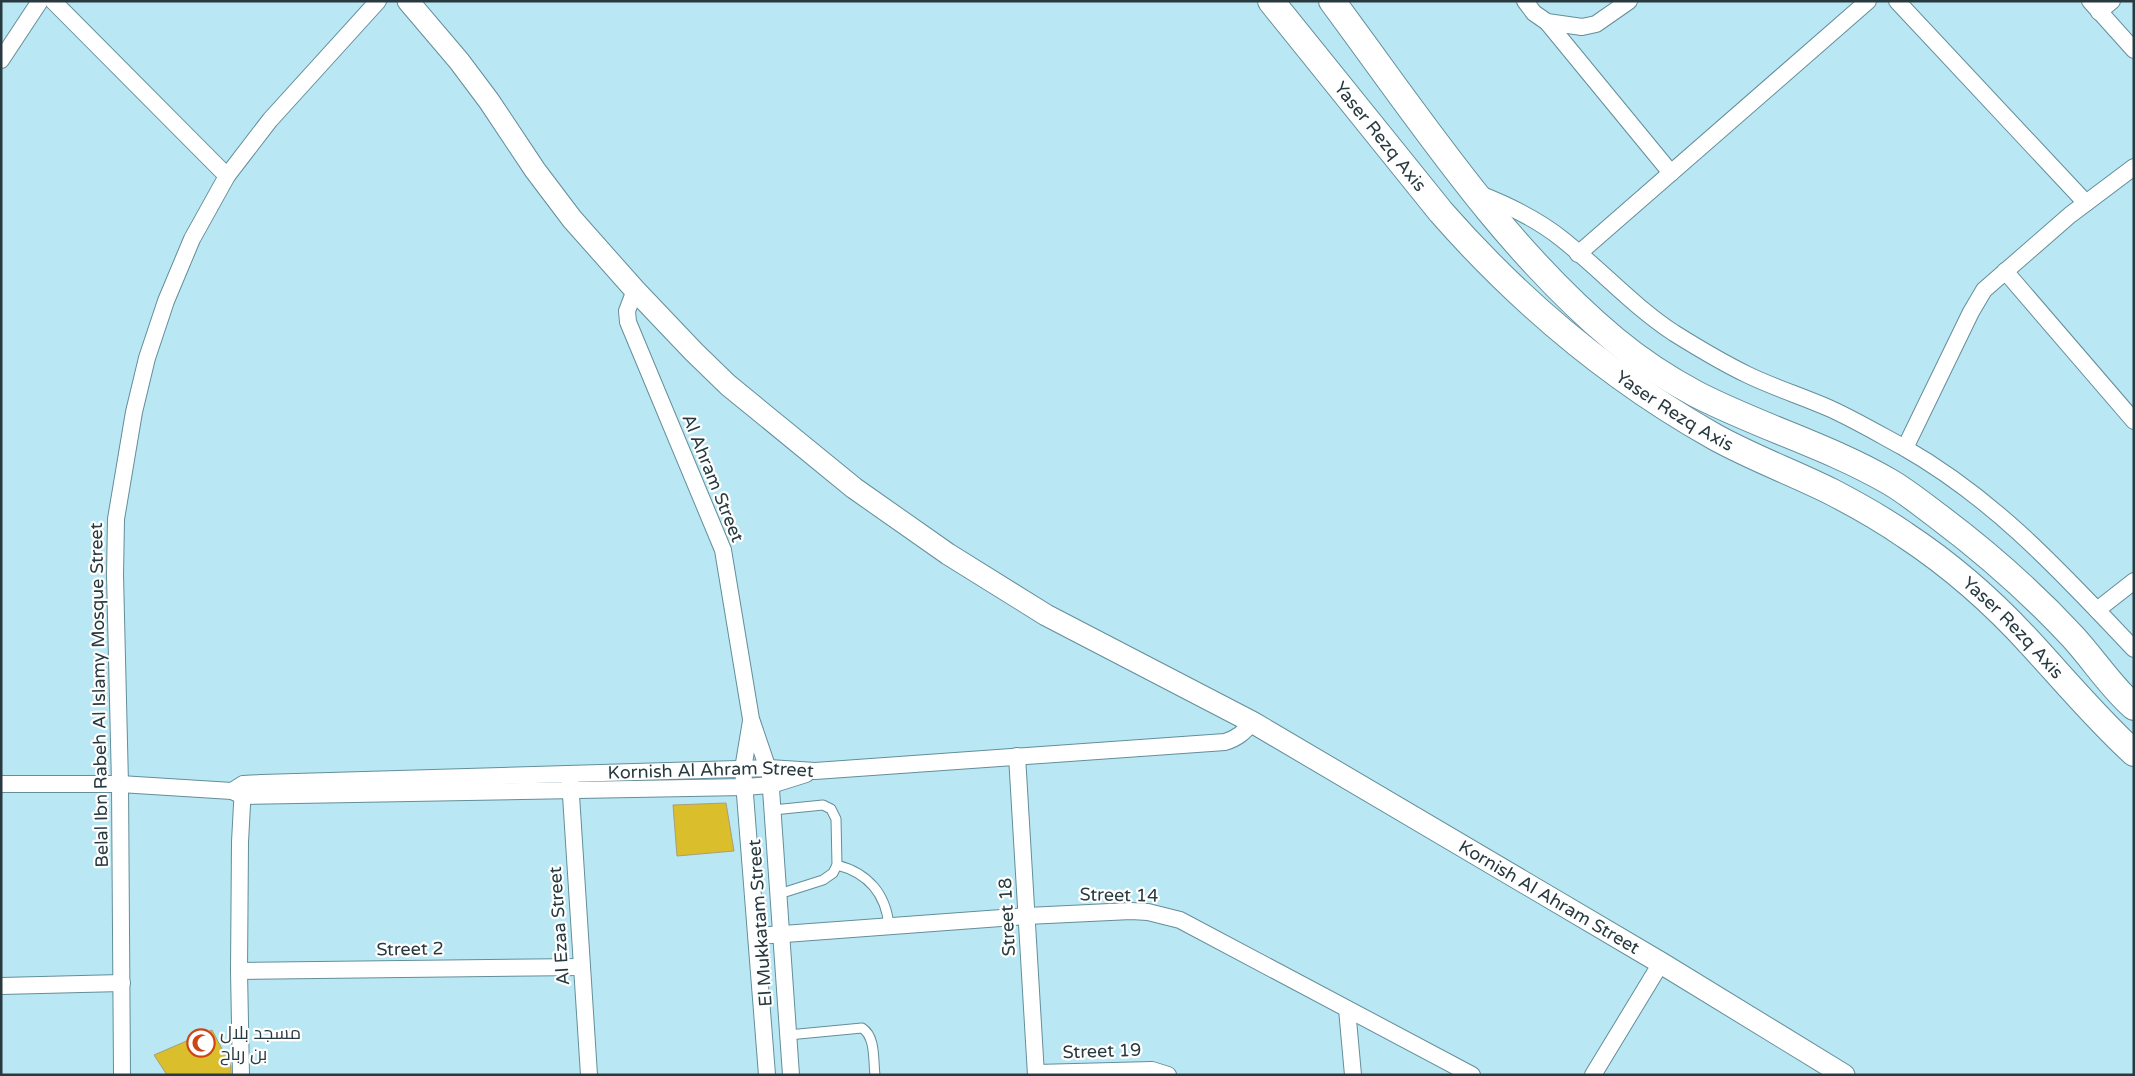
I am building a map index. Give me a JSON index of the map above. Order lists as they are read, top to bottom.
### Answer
{
  "streets": {
    "main road": ["Yaser Rezq Axis"],
    "street": [
      "Al Ahram Street",
      "Belal Ibn Rabeh Al Islamy Mosque Street",
      "Kornish Al Ahram Street",
      "Street 14",
      "Street 18",
      "El Mukkatam Street",
      "Al Ezaa Street",
      "Street 2",
      "Street 19"
    ]
  },
  "crossings": [
    ["Al Ahram Street", "Kornish Al Ahram Street"],
    ["Al Ahram Street", "El Mukkatam Street"],
    ["Kornish Al Ahram Street", "El Mukkatam Street"],
    ["Kornish Al Ahram Street", "Al Ezaa Street"],
    ["Street 14", "Street 18"],
    ["Street 14", "El Mukkatam Street"],
    ["Street 18", "Street 19"],
    ["Al Ezaa Street", "Street 2"]
  ],
  "places": {
    "mosque": ["مسجد بلال بن رباح"]
  }
}
